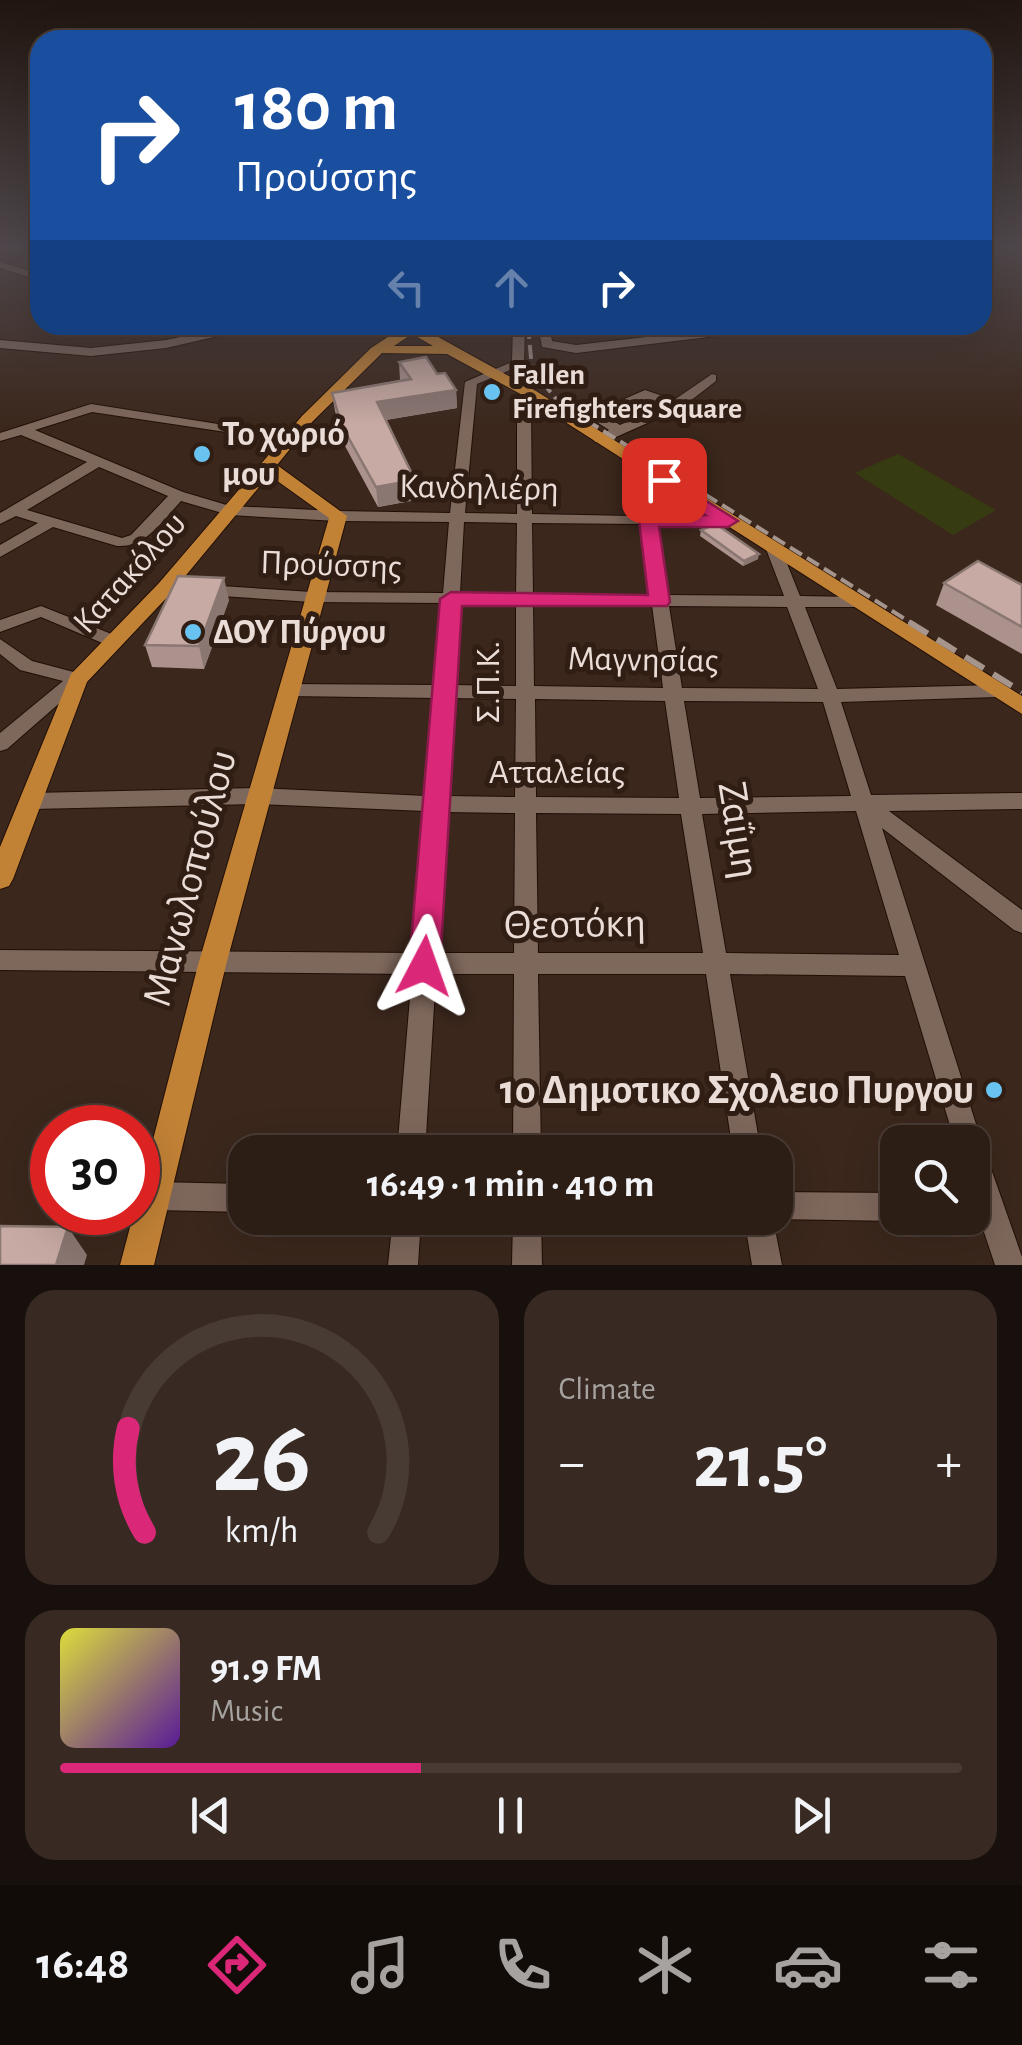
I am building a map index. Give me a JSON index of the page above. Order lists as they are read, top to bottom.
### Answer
{
  "streets": {
    "main road": ["Κατακόλου", "Μανωλοπούλου"],
    "street": [
      "Κανδηλιέρη",
      "Προύσσης",
      "Μαγνησίας",
      "Σ.Π.Κ.",
      "Ατταλείας",
      "Ζαΐμη",
      "Θεοτόκη"
    ]
  },
  "crossings": [
    ["Κανδηλιέρη", "Κατακόλου"],
    ["Κανδηλιέρη", "Σ.Π.Κ."],
    ["Κανδηλιέρη", "Ζαΐμη"],
    ["Κανδηλιέρη", "Μανωλοπούλου"],
    ["Προύσσης", "Κατακόλου"],
    ["Προύσσης", "Σ.Π.Κ."],
    ["Προύσσης", "Ζαΐμη"],
    ["Προύσσης", "Μανωλοπούλου"],
    ["Μαγνησίας", "Σ.Π.Κ."],
    ["Μαγνησίας", "Ζαΐμη"],
    ["Μαγνησίας", "Μανωλοπούλου"],
    ["Σ.Π.Κ.", "Ατταλείας"],
    ["Σ.Π.Κ.", "Θεοτόκη"],
    ["Ατταλείας", "Ζαΐμη"],
    ["Ατταλείας", "Μανωλοπούλου"],
    ["Ζαΐμη", "Θεοτόκη"],
    ["Μανωλοπούλου", "Θεοτόκη"]
  ],
  "places": [
    "Fallen Firefighters Square",
    "Το χωριό μου",
    "ΔΟΥ Πύργου",
    "1ο Δημοτικο Σχολειο Πυργου"
  ],
  "page": {
    "turn": ["180 m", "Προύσσης"],
    "limit": "30",
    "trip": "16:49 · 1 min · 410 m",
    "tile": "Climate",
    "heat": ["−", "21.5°", "+"],
    "song": ["91.9 FM", "Music"],
    "tabs": "16:48",
    "gauge": ["26", "km/h"]
  }
}
